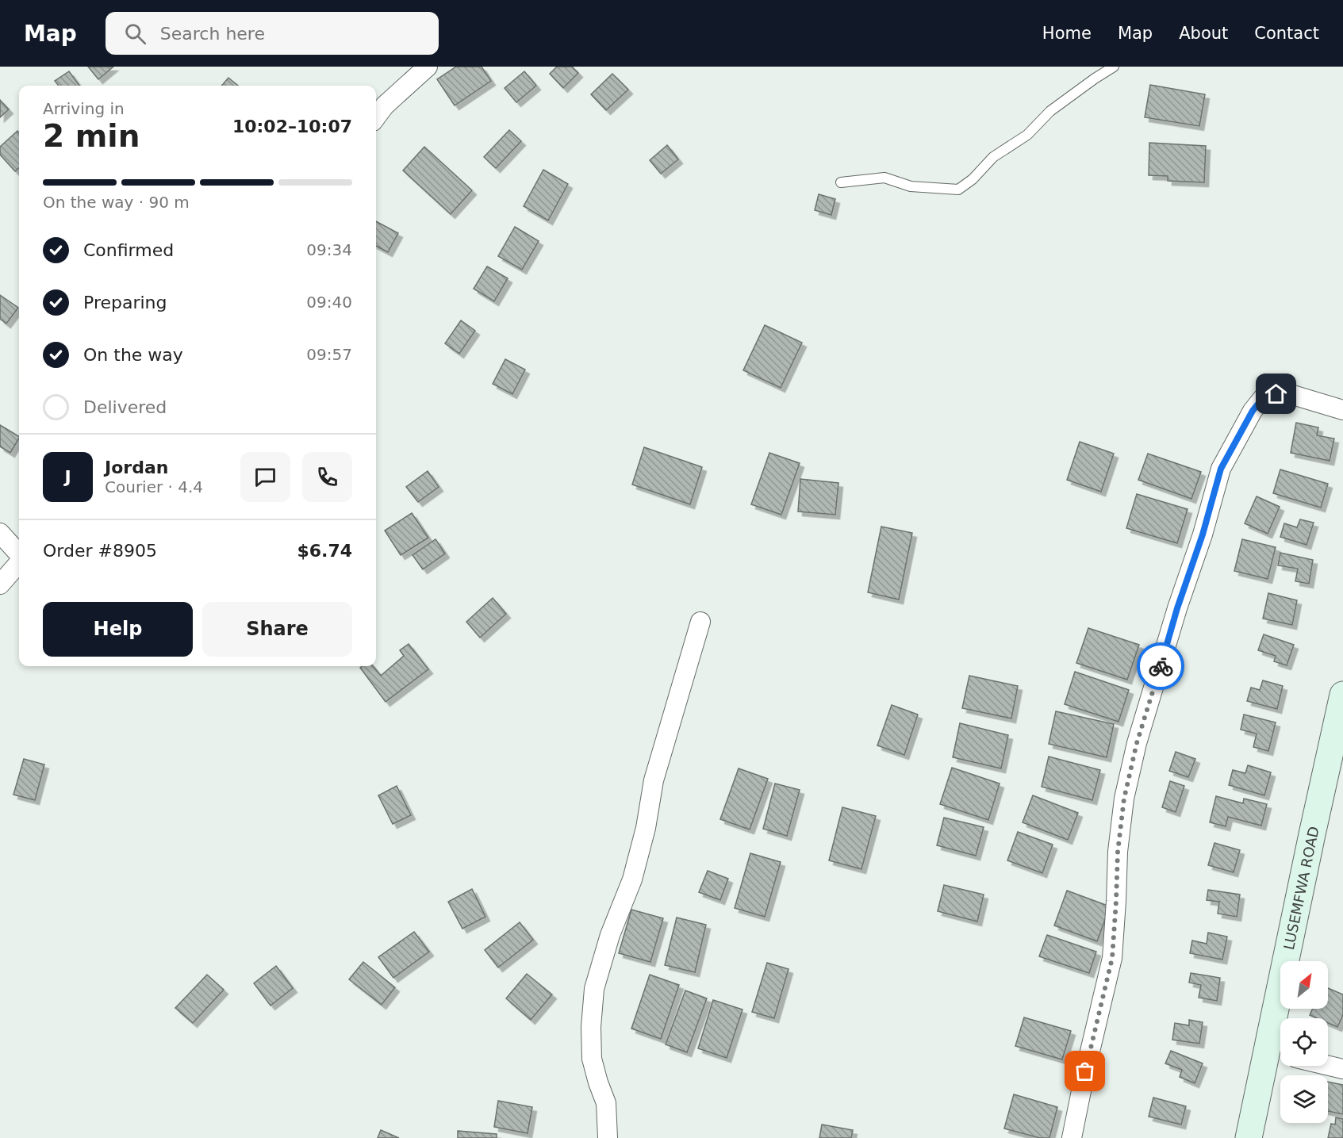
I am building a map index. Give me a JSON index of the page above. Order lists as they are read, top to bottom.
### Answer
{
  "streets": {
    "street": ["LUSEMFWA ROAD"]
  },
  "north": "top right",
  "page": {
    "header": "Map",
    "search": "Search here",
    "nav": [
      "Home",
      "Map",
      "About",
      "Contact"
    ],
    "heading": ["2 min", "Arriving in", "10:02–10:07"],
    "panel": [
      "Jordan",
      "Courier · 4.4",
      "Order #8905",
      "$6.74"
    ],
    "bar": "On the way · 90 m",
    "list": [
      ["Confirmed", "09:34"],
      ["Preparing", "09:40"],
      ["On the way", "09:57"],
      "Delivered"
    ],
    "round": "J",
    "buttons": ["Help", "Share"]
  }
}
